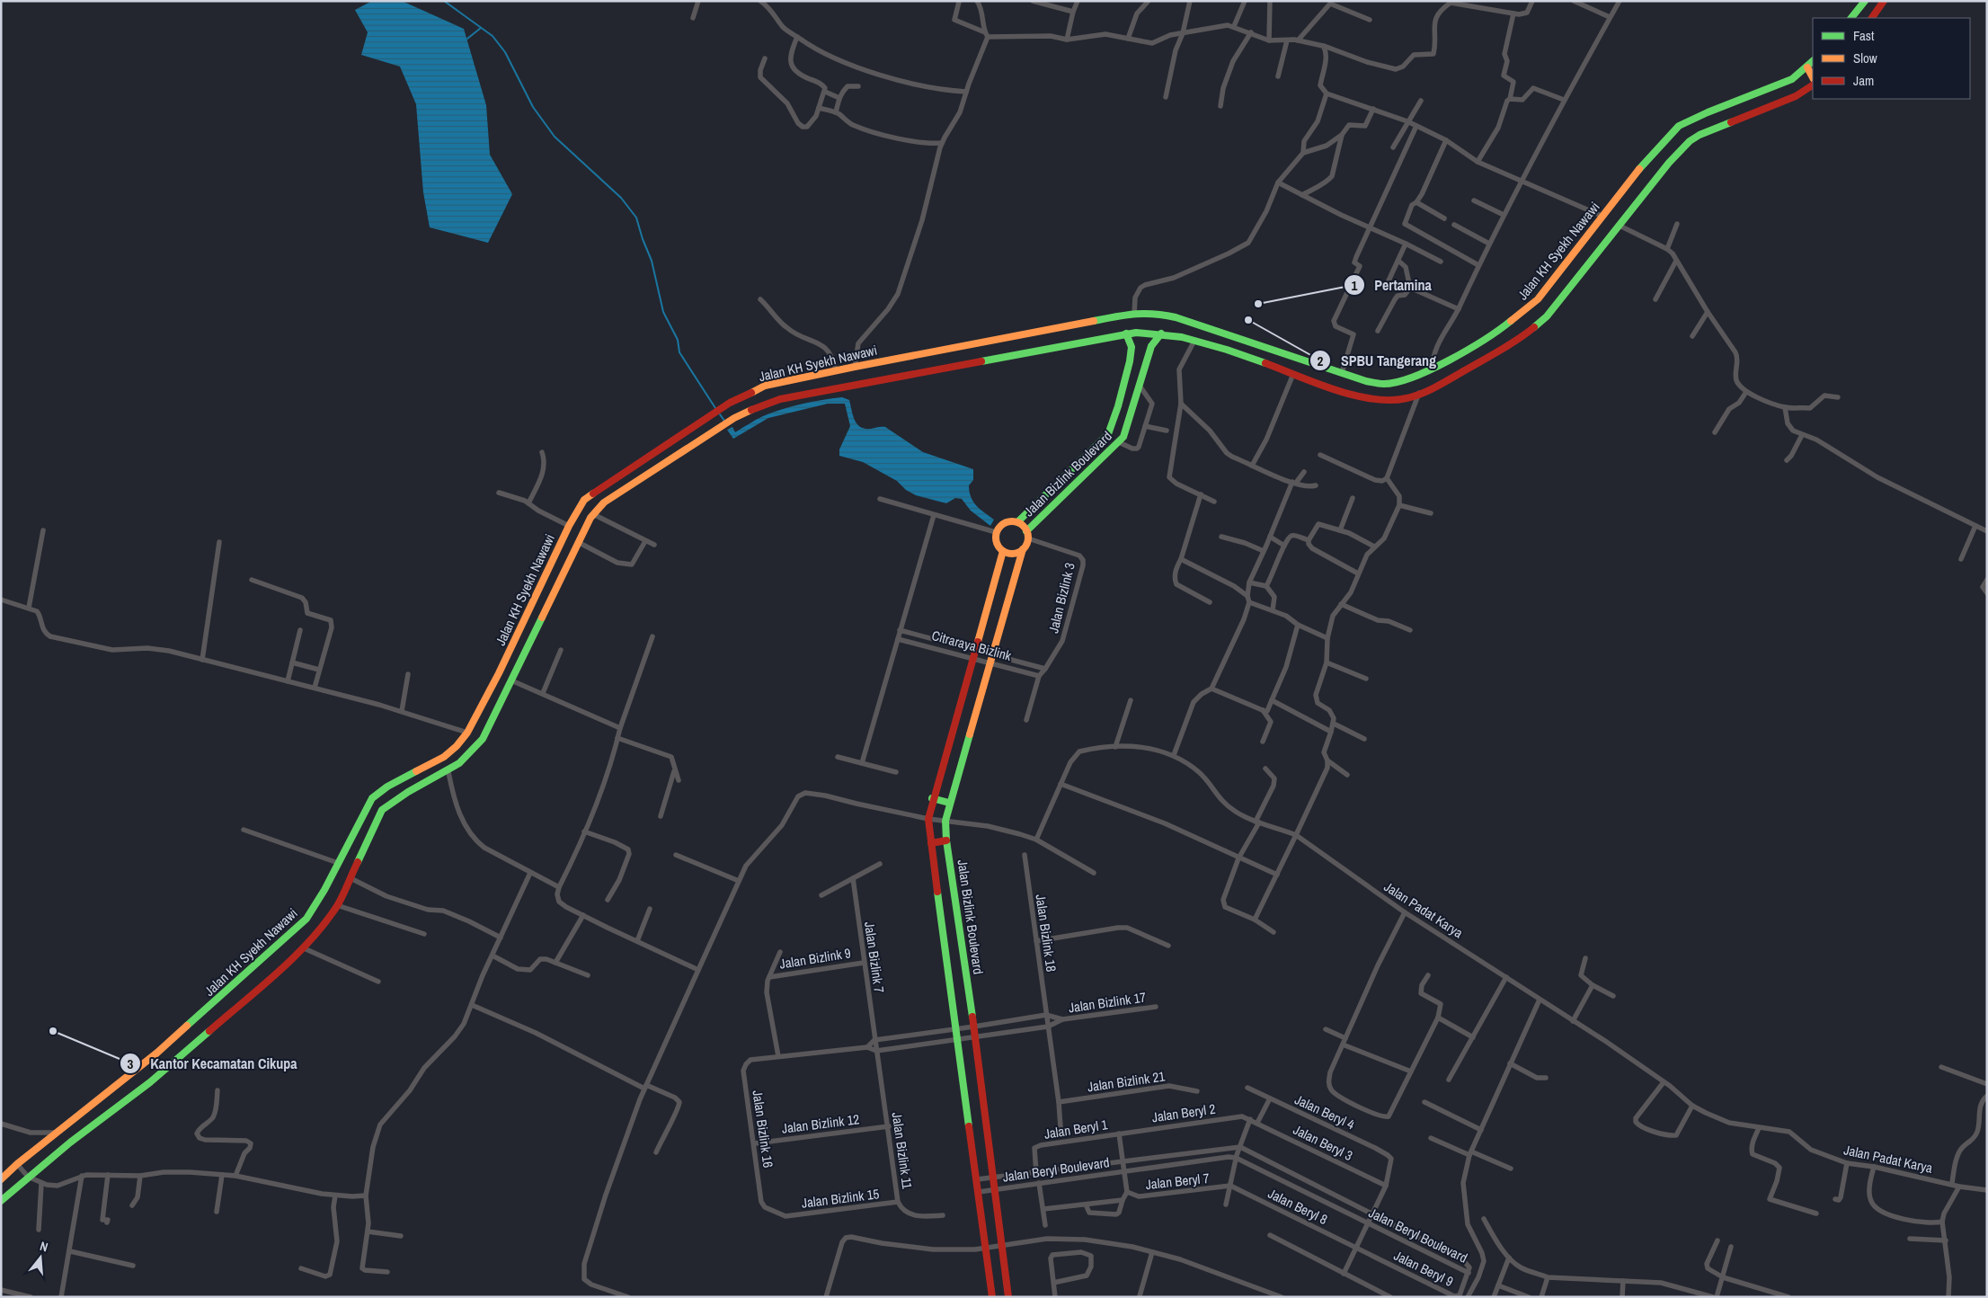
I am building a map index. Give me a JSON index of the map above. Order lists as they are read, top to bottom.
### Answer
{
  "streets": {
    "main road": ["Jalan KH Syekh Nawawi", "Jalan Bizlink Boulevard"],
    "street": [
      "Jalan Bizlink 3",
      "Citraraya Bizlink",
      "Jalan Padat Karya",
      "Jalan Bizlink 18",
      "Jalan Bizlink 7",
      "Jalan Bizlink 9",
      "Jalan Bizlink 17",
      "Jalan Bizlink 21",
      "Jalan Beryl 4",
      "Jalan Beryl 2",
      "Jalan Bizlink 12",
      "Jalan Bizlink 16",
      "Jalan Beryl 1",
      "Jalan Beryl 3",
      "Jalan Bizlink 11",
      "Jalan Beryl Boulevard",
      "Jalan Beryl 7",
      "Jalan Bizlink 15",
      "Jalan Beryl 8",
      "Jalan Beryl 9"
    ]
  },
  "crossings": [
    ["Jalan KH Syekh Nawawi", "Jalan Bizlink Boulevard"],
    ["Jalan Bizlink Boulevard", "Jalan Bizlink 3"],
    ["Jalan Bizlink Boulevard", "Citraraya Bizlink"],
    ["Jalan Bizlink Boulevard", "Jalan Beryl Boulevard"],
    ["Jalan Bizlink 3", "Citraraya Bizlink"],
    ["Jalan Bizlink 18", "Jalan Bizlink 21"],
    ["Jalan Bizlink 7", "Jalan Bizlink 9"],
    ["Jalan Bizlink 7", "Jalan Bizlink 11"],
    ["Jalan Beryl 4", "Jalan Beryl 3"],
    ["Jalan Beryl 2", "Jalan Beryl 1"],
    ["Jalan Beryl 2", "Jalan Beryl 3"],
    ["Jalan Bizlink 12", "Jalan Bizlink 16"],
    ["Jalan Bizlink 12", "Jalan Bizlink 11"],
    ["Jalan Bizlink 16", "Jalan Bizlink 15"],
    ["Jalan Beryl 1", "Jalan Beryl Boulevard"],
    ["Jalan Bizlink 11", "Jalan Bizlink 15"],
    ["Jalan Beryl Boulevard", "Jalan Beryl 9"],
    ["Jalan Beryl 7", "Jalan Beryl 8"],
    ["Jalan Beryl 8", "Jalan Beryl 9"]
  ],
  "places": ["Pertamina", "SPBU Tangerang", "Kantor Kecamatan Cikupa"],
  "legend": ["Fast", "Slow", "Jam"],
  "north": "top"
}
